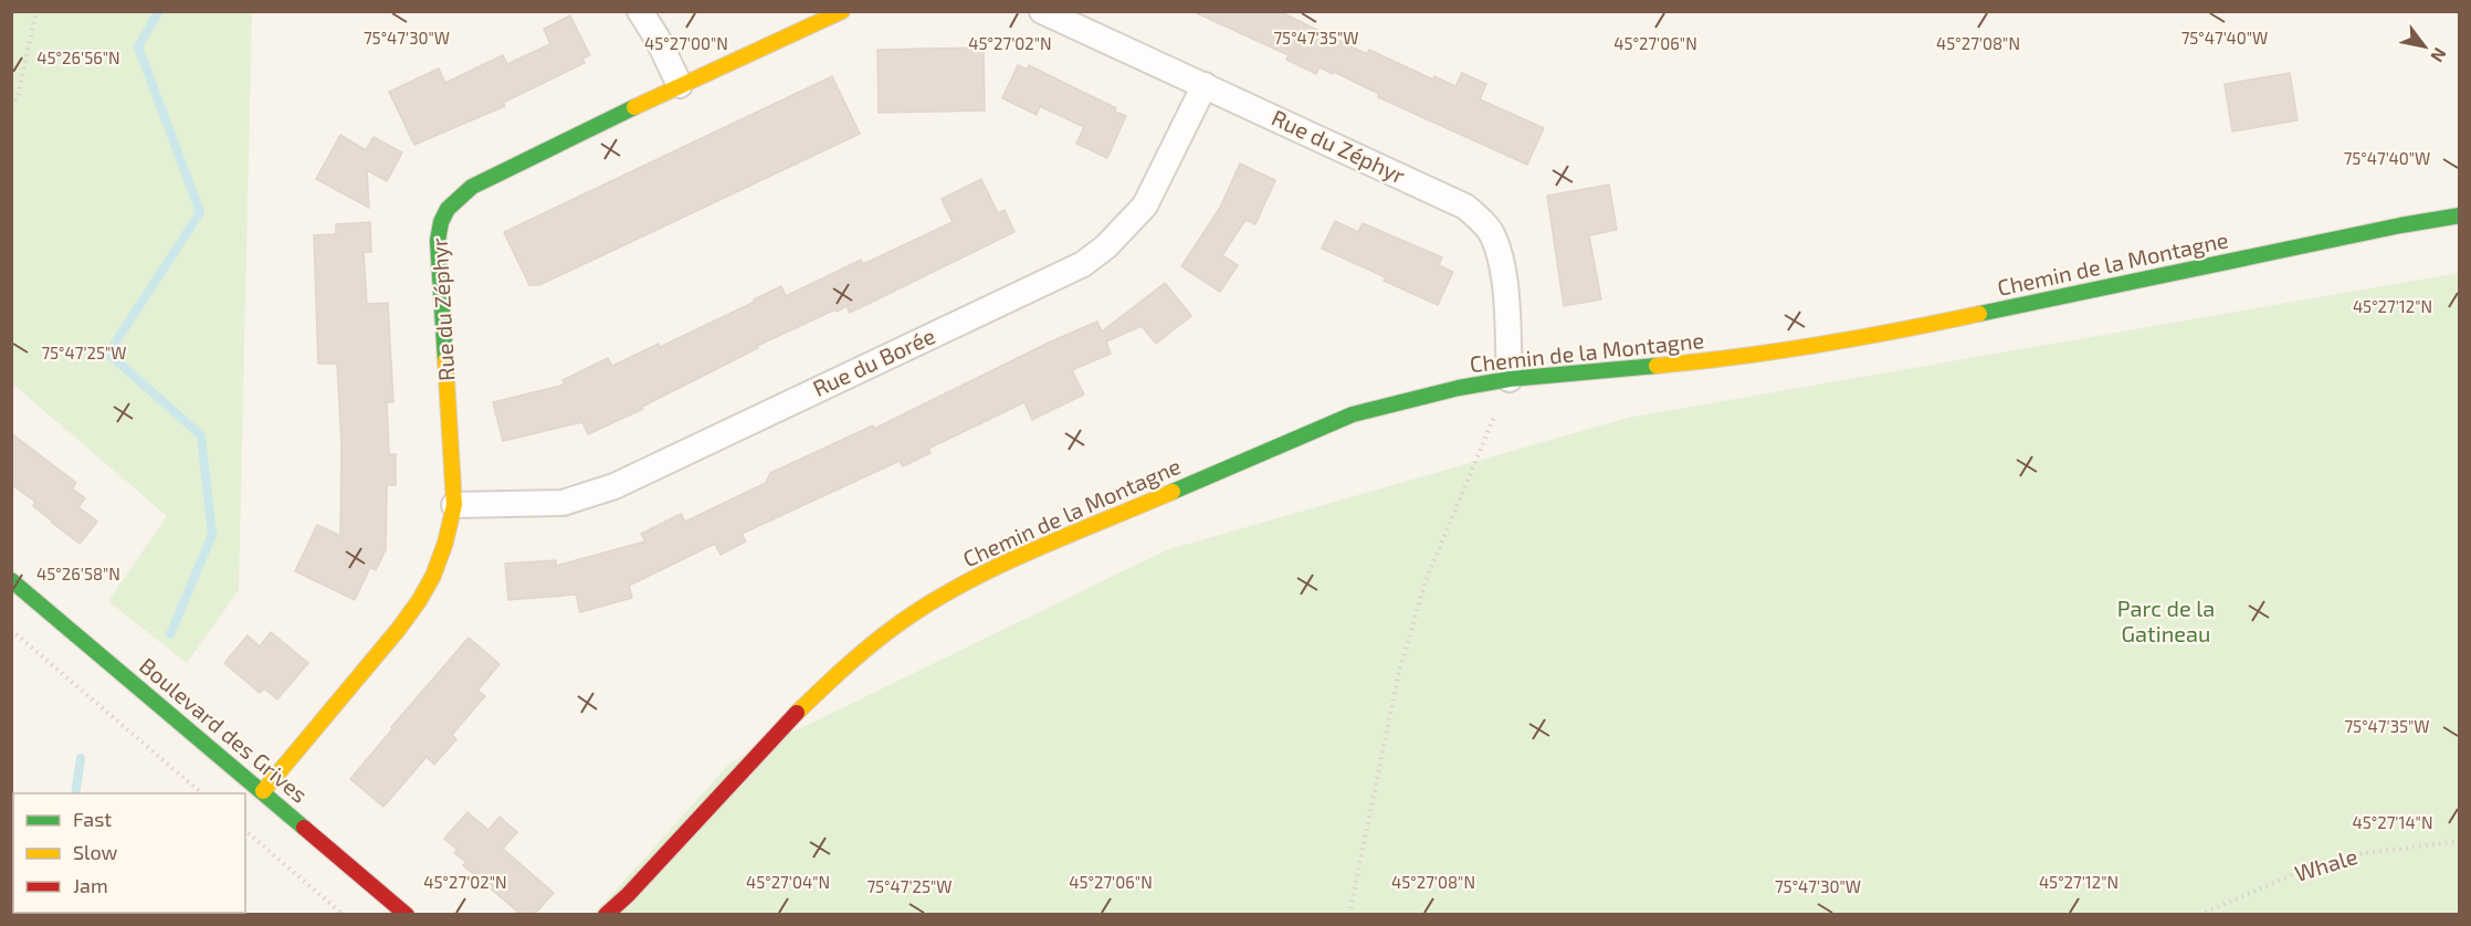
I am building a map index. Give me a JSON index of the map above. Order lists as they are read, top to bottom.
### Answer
{
  "streets": {
    "street": [
      "Rue du Zéphyr",
      "Chemin de la Montagne",
      "Rue du Borée",
      "Boulevard des Grives"
    ],
    "path": ["Whale"]
  },
  "crossings": [
    ["Rue du Zéphyr", "Chemin de la Montagne"],
    ["Rue du Zéphyr", "Rue du Borée"],
    ["Rue du Zéphyr", "Boulevard des Grives"]
  ],
  "parks": ["Parc de la Gatineau"],
  "legend": ["Fast", "Slow", "Jam"],
  "north": "bottom right",
  "coordinates": [
    "75°47'30\"W",
    "75°47'35\"W",
    "75°47'40\"W",
    "45°27'00\"N",
    "45°27'02\"N",
    "45°27'06\"N",
    "45°27'08\"N",
    "45°26'56\"N",
    "45°27'12\"N",
    "75°47'25\"W",
    "45°26'58\"N",
    "45°27'14\"N",
    "45°27'04\"N"
  ]
}
